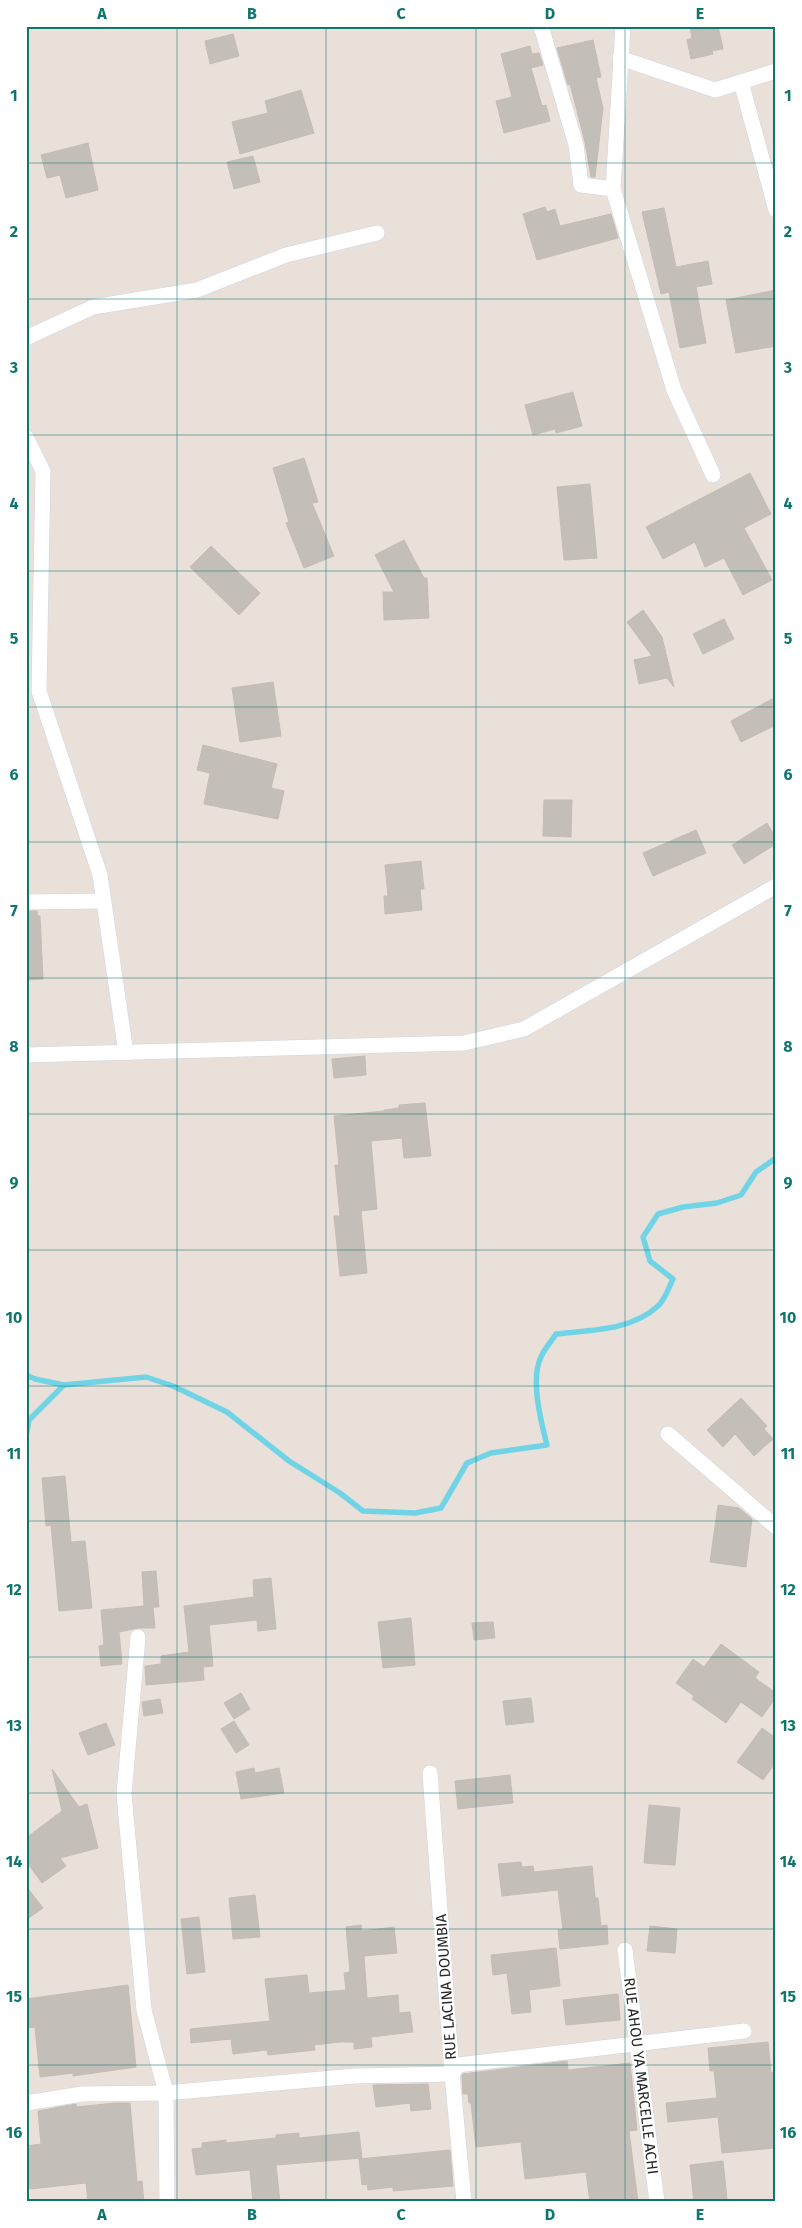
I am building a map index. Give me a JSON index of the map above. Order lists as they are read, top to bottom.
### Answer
{
  "streets": {
    "street": ["RUE LACINA DOUMBIA", "RUE AHOU YA MARCELLE ACHI"]
  },
  "grid": {
    "columns": [
      "A",
      "B",
      "C",
      "D",
      "E"
    ],
    "rows": [
      "1",
      "2",
      "3",
      "4",
      "5",
      "6",
      "7",
      "8",
      "9",
      "10",
      "11",
      "12",
      "13",
      "14",
      "15",
      "16"
    ]
  }
}
